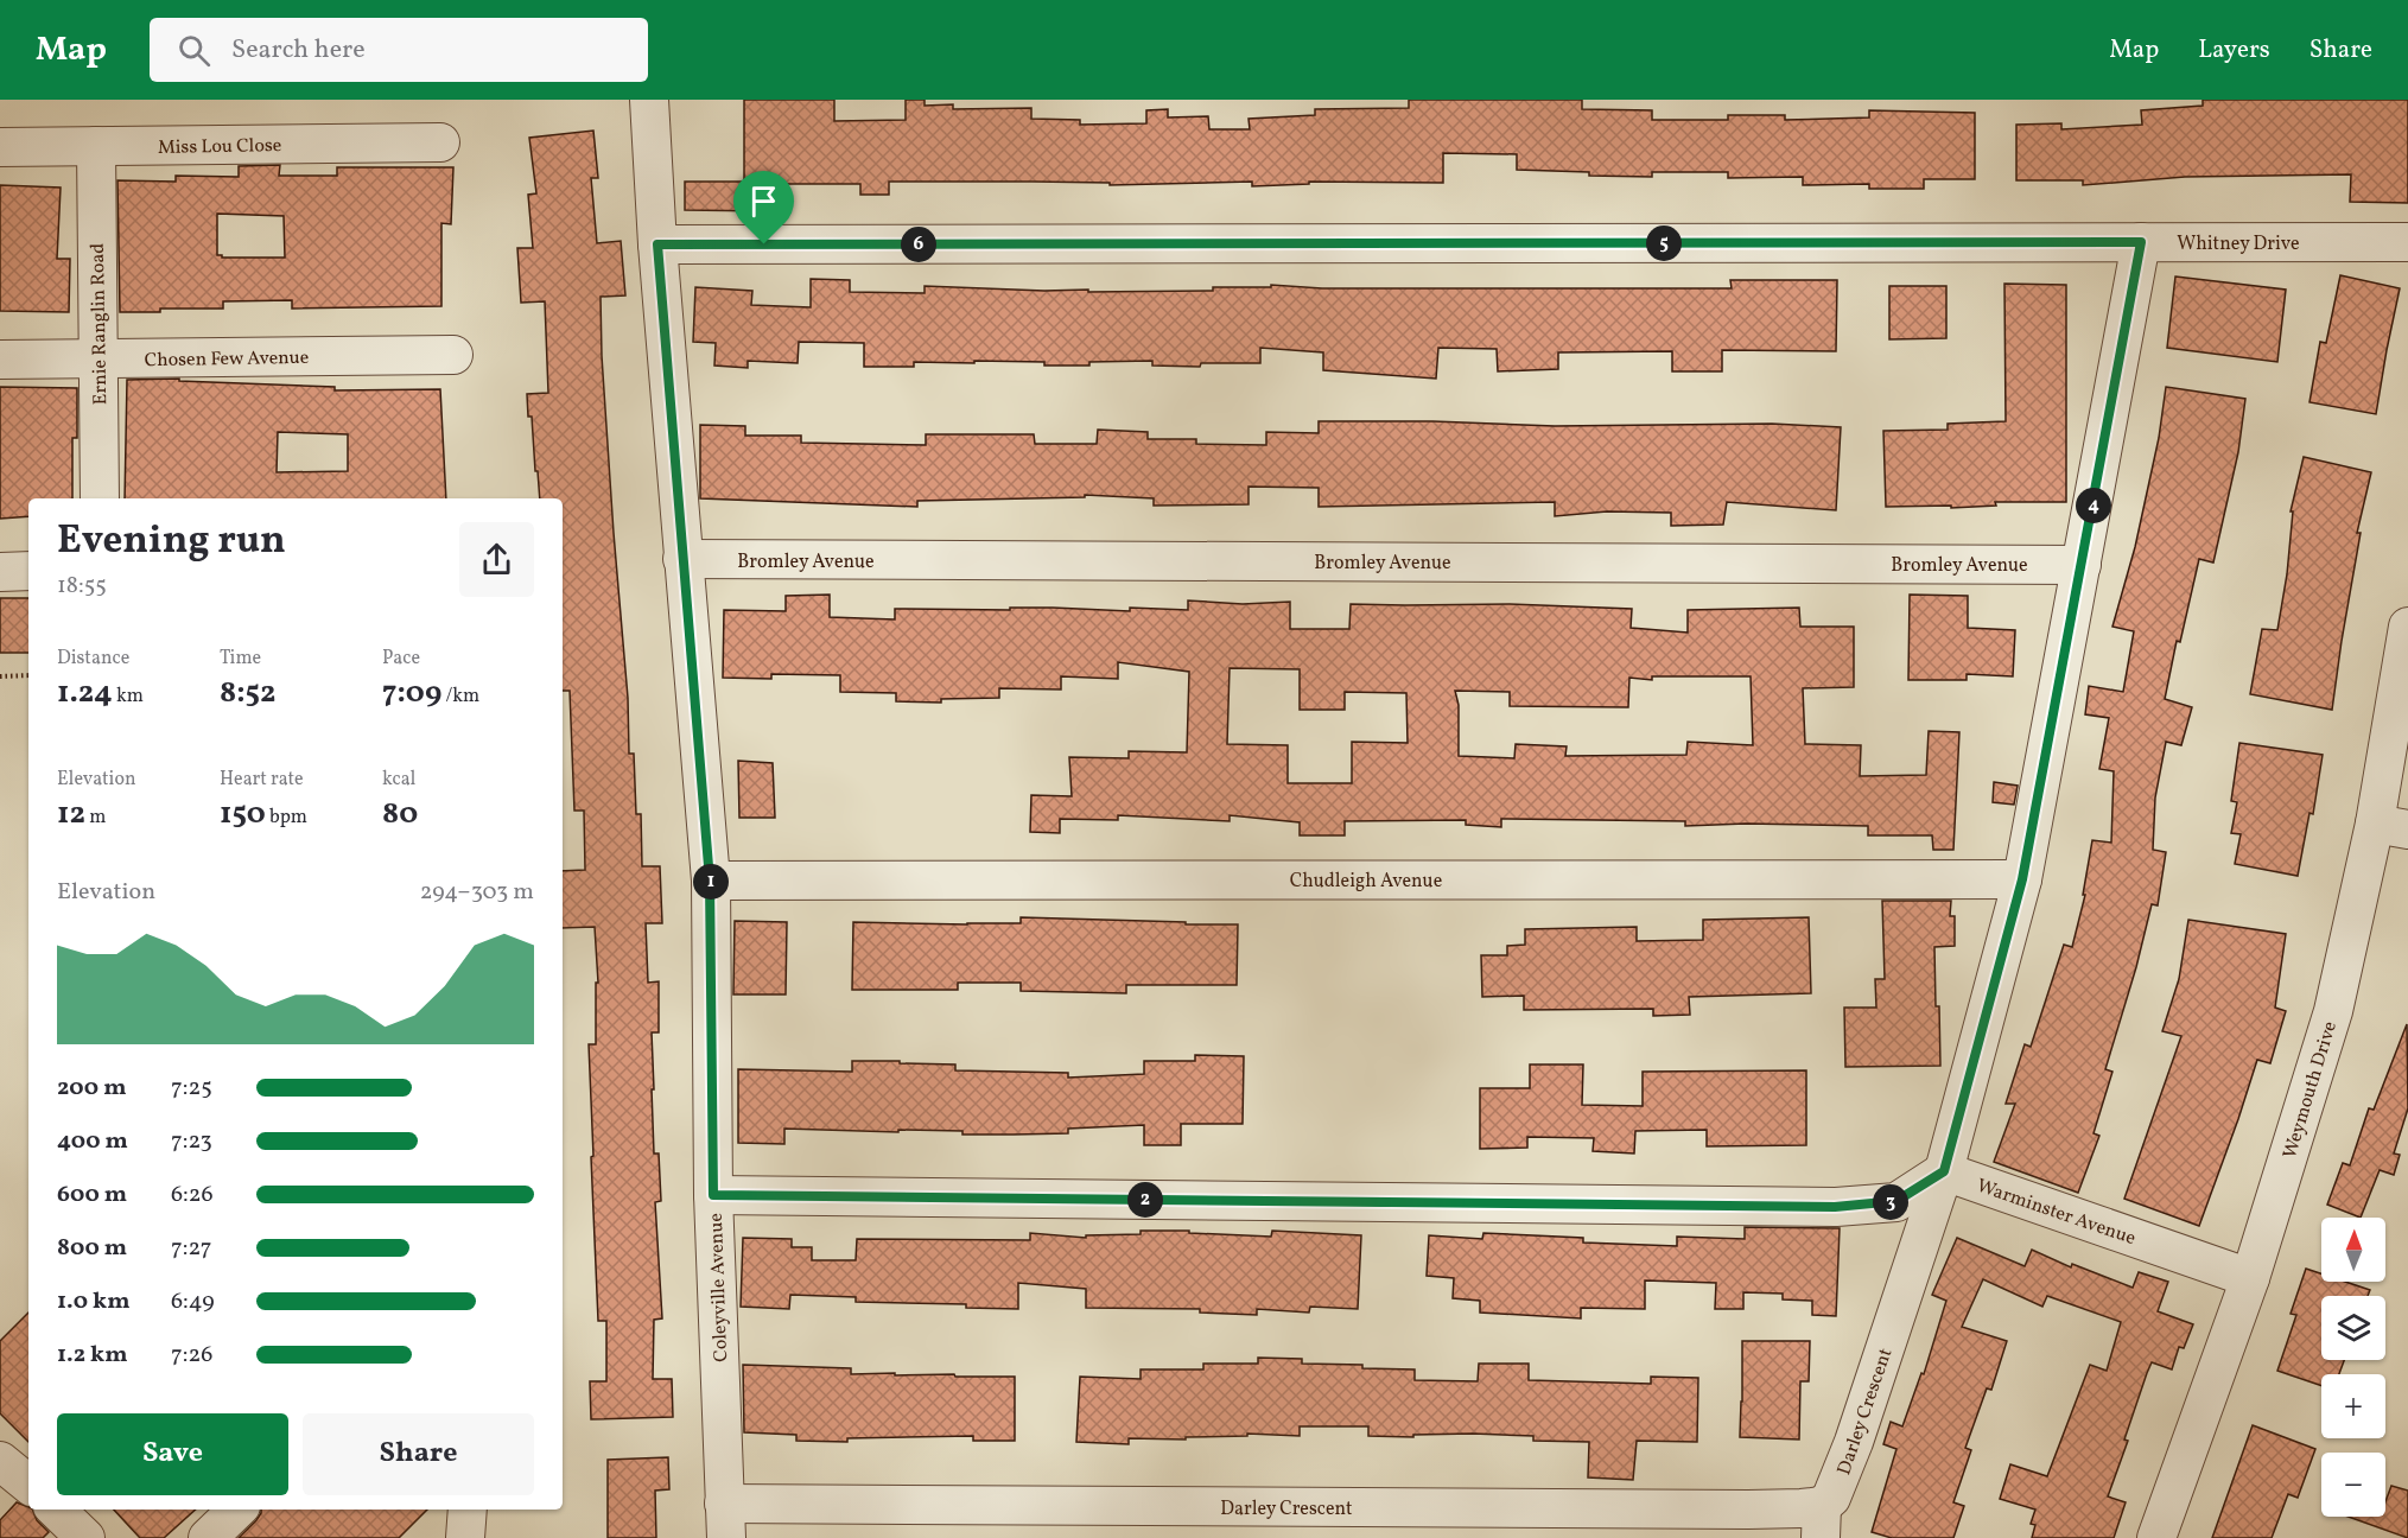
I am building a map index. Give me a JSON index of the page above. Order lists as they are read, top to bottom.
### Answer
{
  "streets": {
    "street": [
      "Miss Lou Close",
      "Whitney Drive",
      "Ernie Ranglin Road",
      "Chosen Few Avenue",
      "Bromley Avenue",
      "Chudleigh Avenue",
      "Weymouth Drive",
      "Warminster Avenue",
      "Coleyville Avenue",
      "Darley Crescent"
    ]
  },
  "crossings": [
    ["Miss Lou Close", "Ernie Ranglin Road"],
    ["Whitney Drive", "Coleyville Avenue"],
    ["Whitney Drive", "Darley Crescent"],
    ["Ernie Ranglin Road", "Chosen Few Avenue"],
    ["Bromley Avenue", "Coleyville Avenue"],
    ["Bromley Avenue", "Darley Crescent"],
    ["Chudleigh Avenue", "Coleyville Avenue"],
    ["Chudleigh Avenue", "Darley Crescent"],
    ["Weymouth Drive", "Warminster Avenue"],
    ["Warminster Avenue", "Darley Crescent"],
    ["Coleyville Avenue", "Darley Crescent"]
  ],
  "north": "top",
  "page": {
    "header": "Map",
    "search": "Search here",
    "nav": ["Map", "Layers", "Share"],
    "pins": [
      "5",
      "6",
      "4",
      "1",
      "2",
      "3"
    ],
    "heading": ["Evening run", "18:55"],
    "stats": [
      ["Distance", "1.24 km"],
      ["Time", "8:52"],
      ["Pace", "7:09 /km"],
      ["Elevation", "12 m"],
      ["Heart rate", "150 bpm"],
      ["kcal", "80"]
    ],
    "chart": ["Elevation", "294–303 m"],
    "list": [
      {
        "name": "200 m",
        "note": "7:25"
      },
      {
        "name": "400 m",
        "note": "7:23"
      },
      {
        "name": "600 m",
        "note": "6:26"
      },
      {
        "name": "800 m",
        "note": "7:27"
      },
      {
        "name": "1.0 km",
        "note": "6:49"
      },
      {
        "name": "1.2 km",
        "note": "7:26"
      }
    ],
    "map_buttons": ["+", "−"],
    "buttons": ["Save", "Share"]
  }
}
